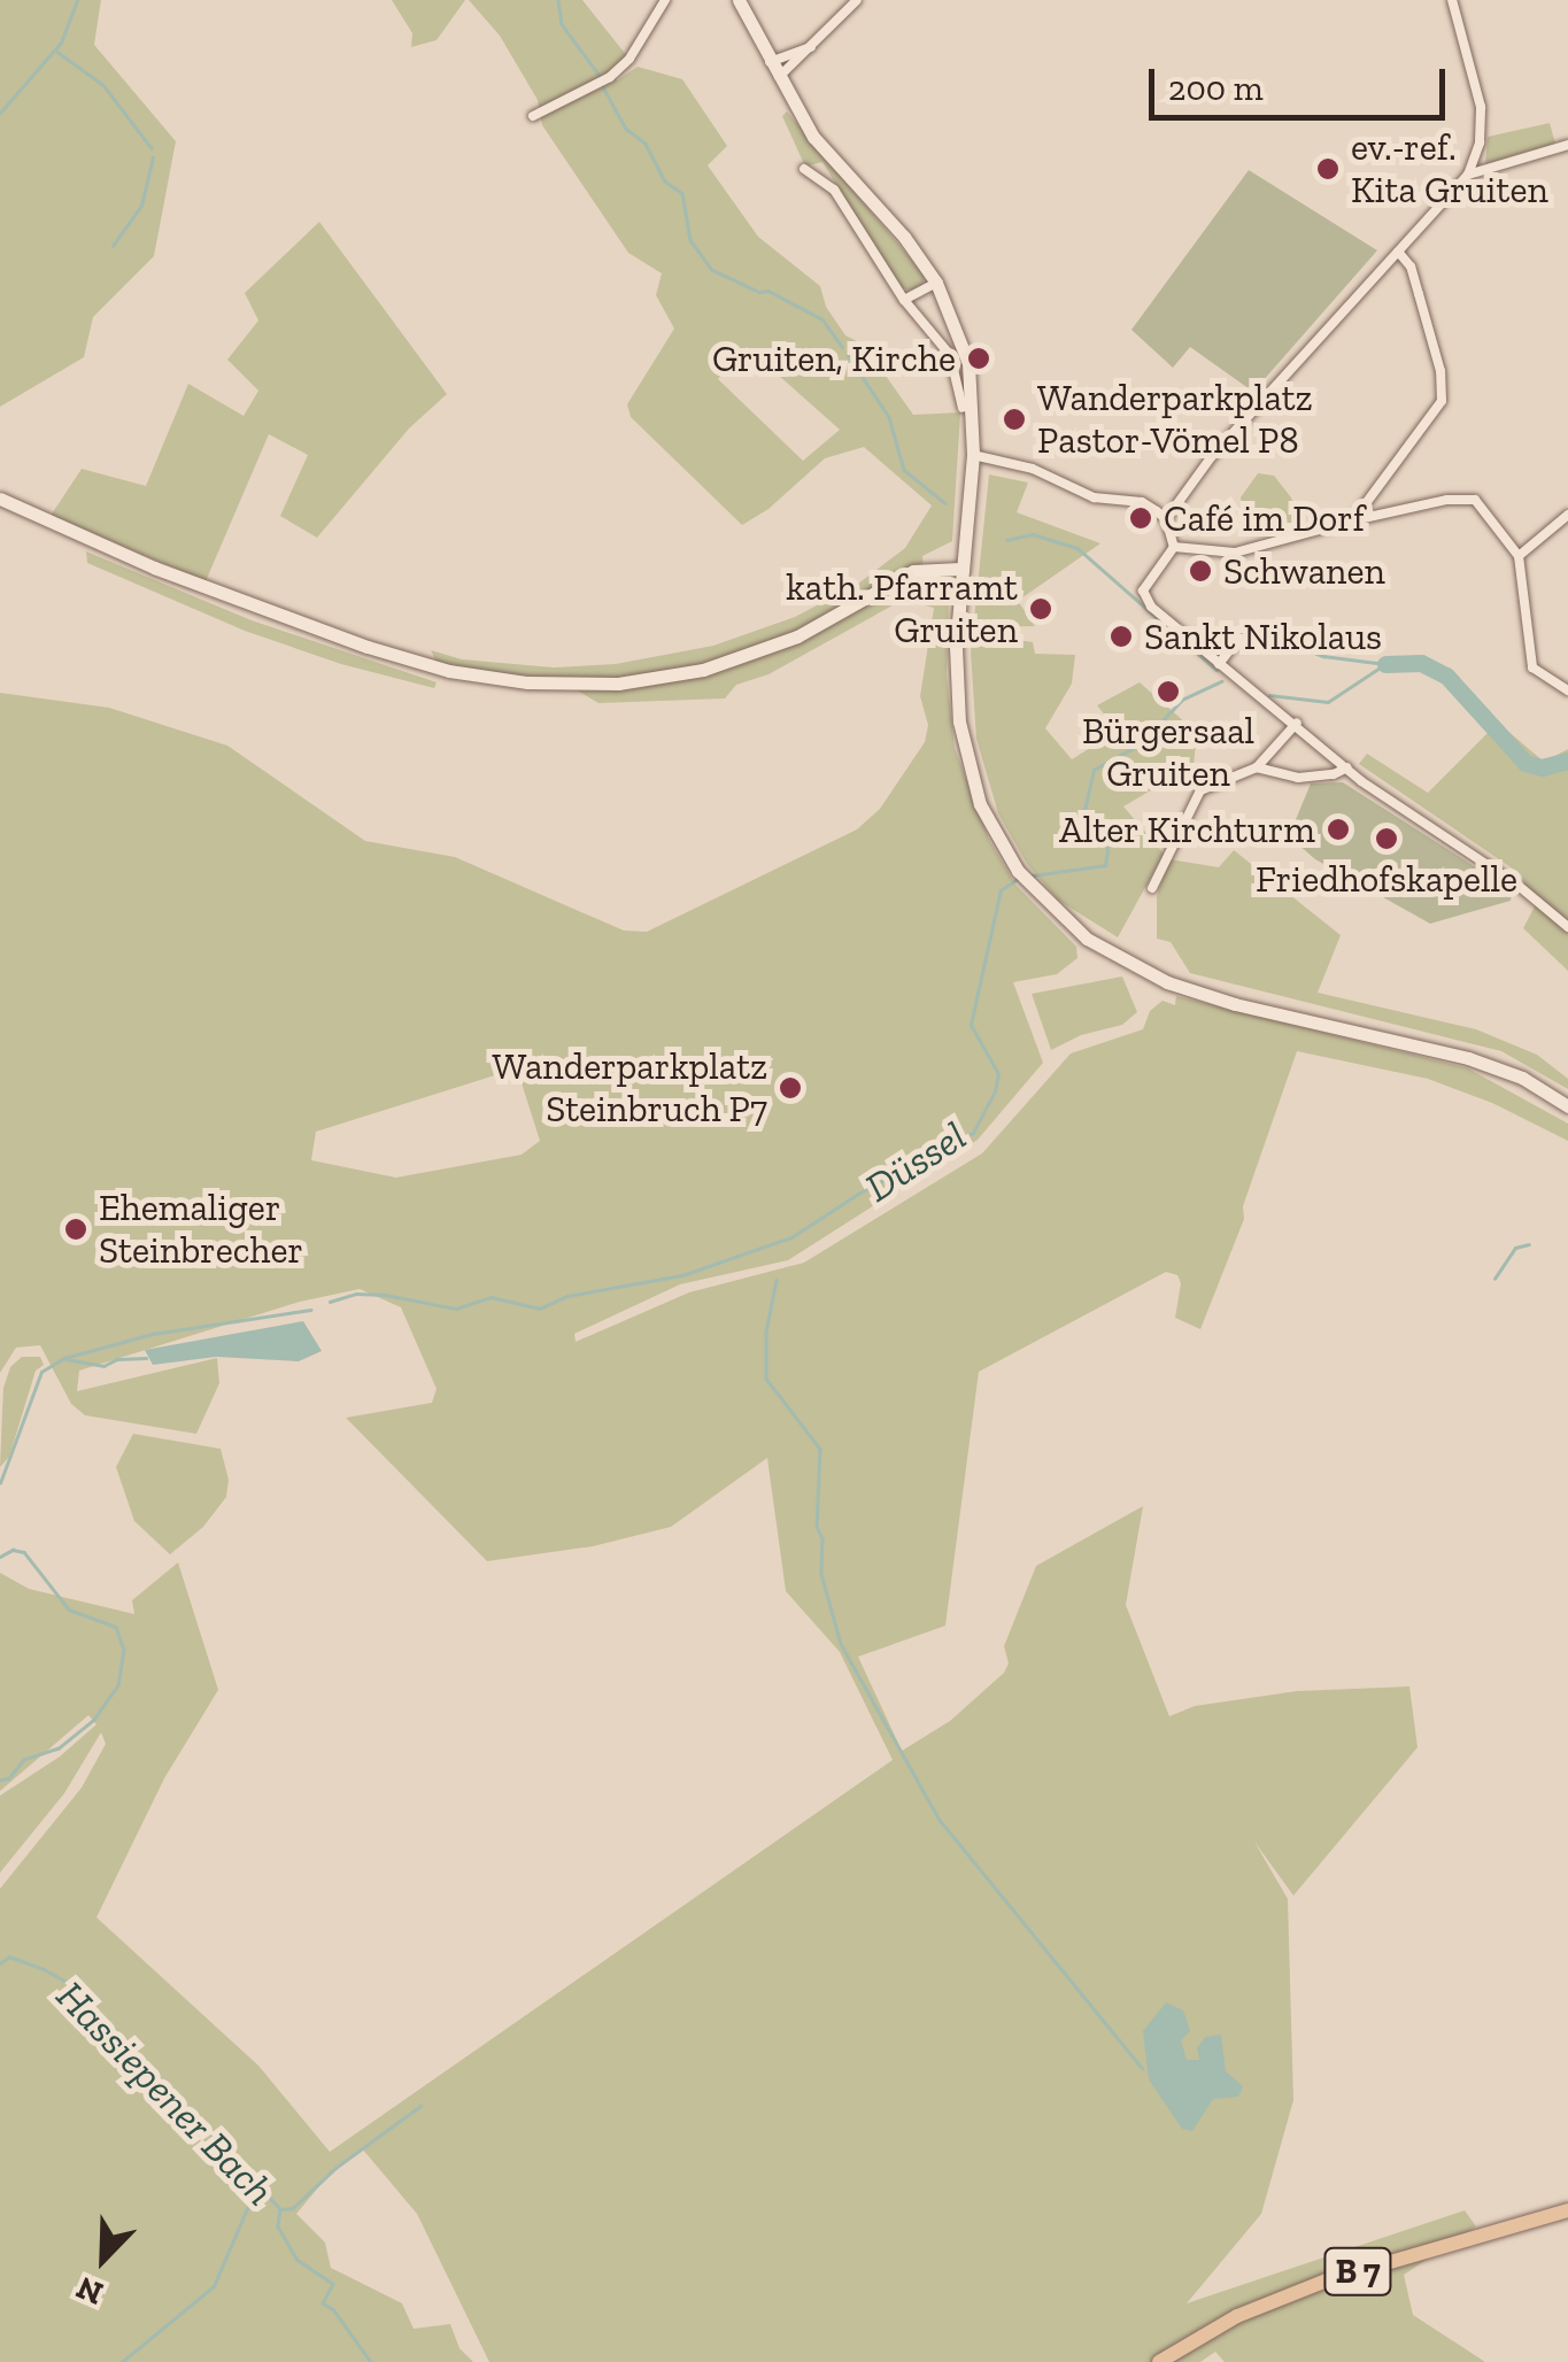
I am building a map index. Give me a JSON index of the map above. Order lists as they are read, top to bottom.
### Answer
{
  "streets": {
    "main road": ["B 7"]
  },
  "water": ["Düssel", "Hassiepener Bach"],
  "places": [
    "ev.-ref. Kita Gruiten",
    "Gruiten, Kirche",
    "Wanderparkplatz Pastor-Vömel P8",
    "Café im Dorf",
    "Schwanen",
    "kath. Pfarramt Gruiten",
    "Sankt Nikolaus",
    "Bürgersaal Gruiten",
    "Alter Kirchturm",
    "Friedhofskapelle",
    "Wanderparkplatz Steinbruch P7",
    "Ehemaliger Steinbrecher"
  ],
  "scale_bar": "200 m",
  "north": "bottom left"
}
